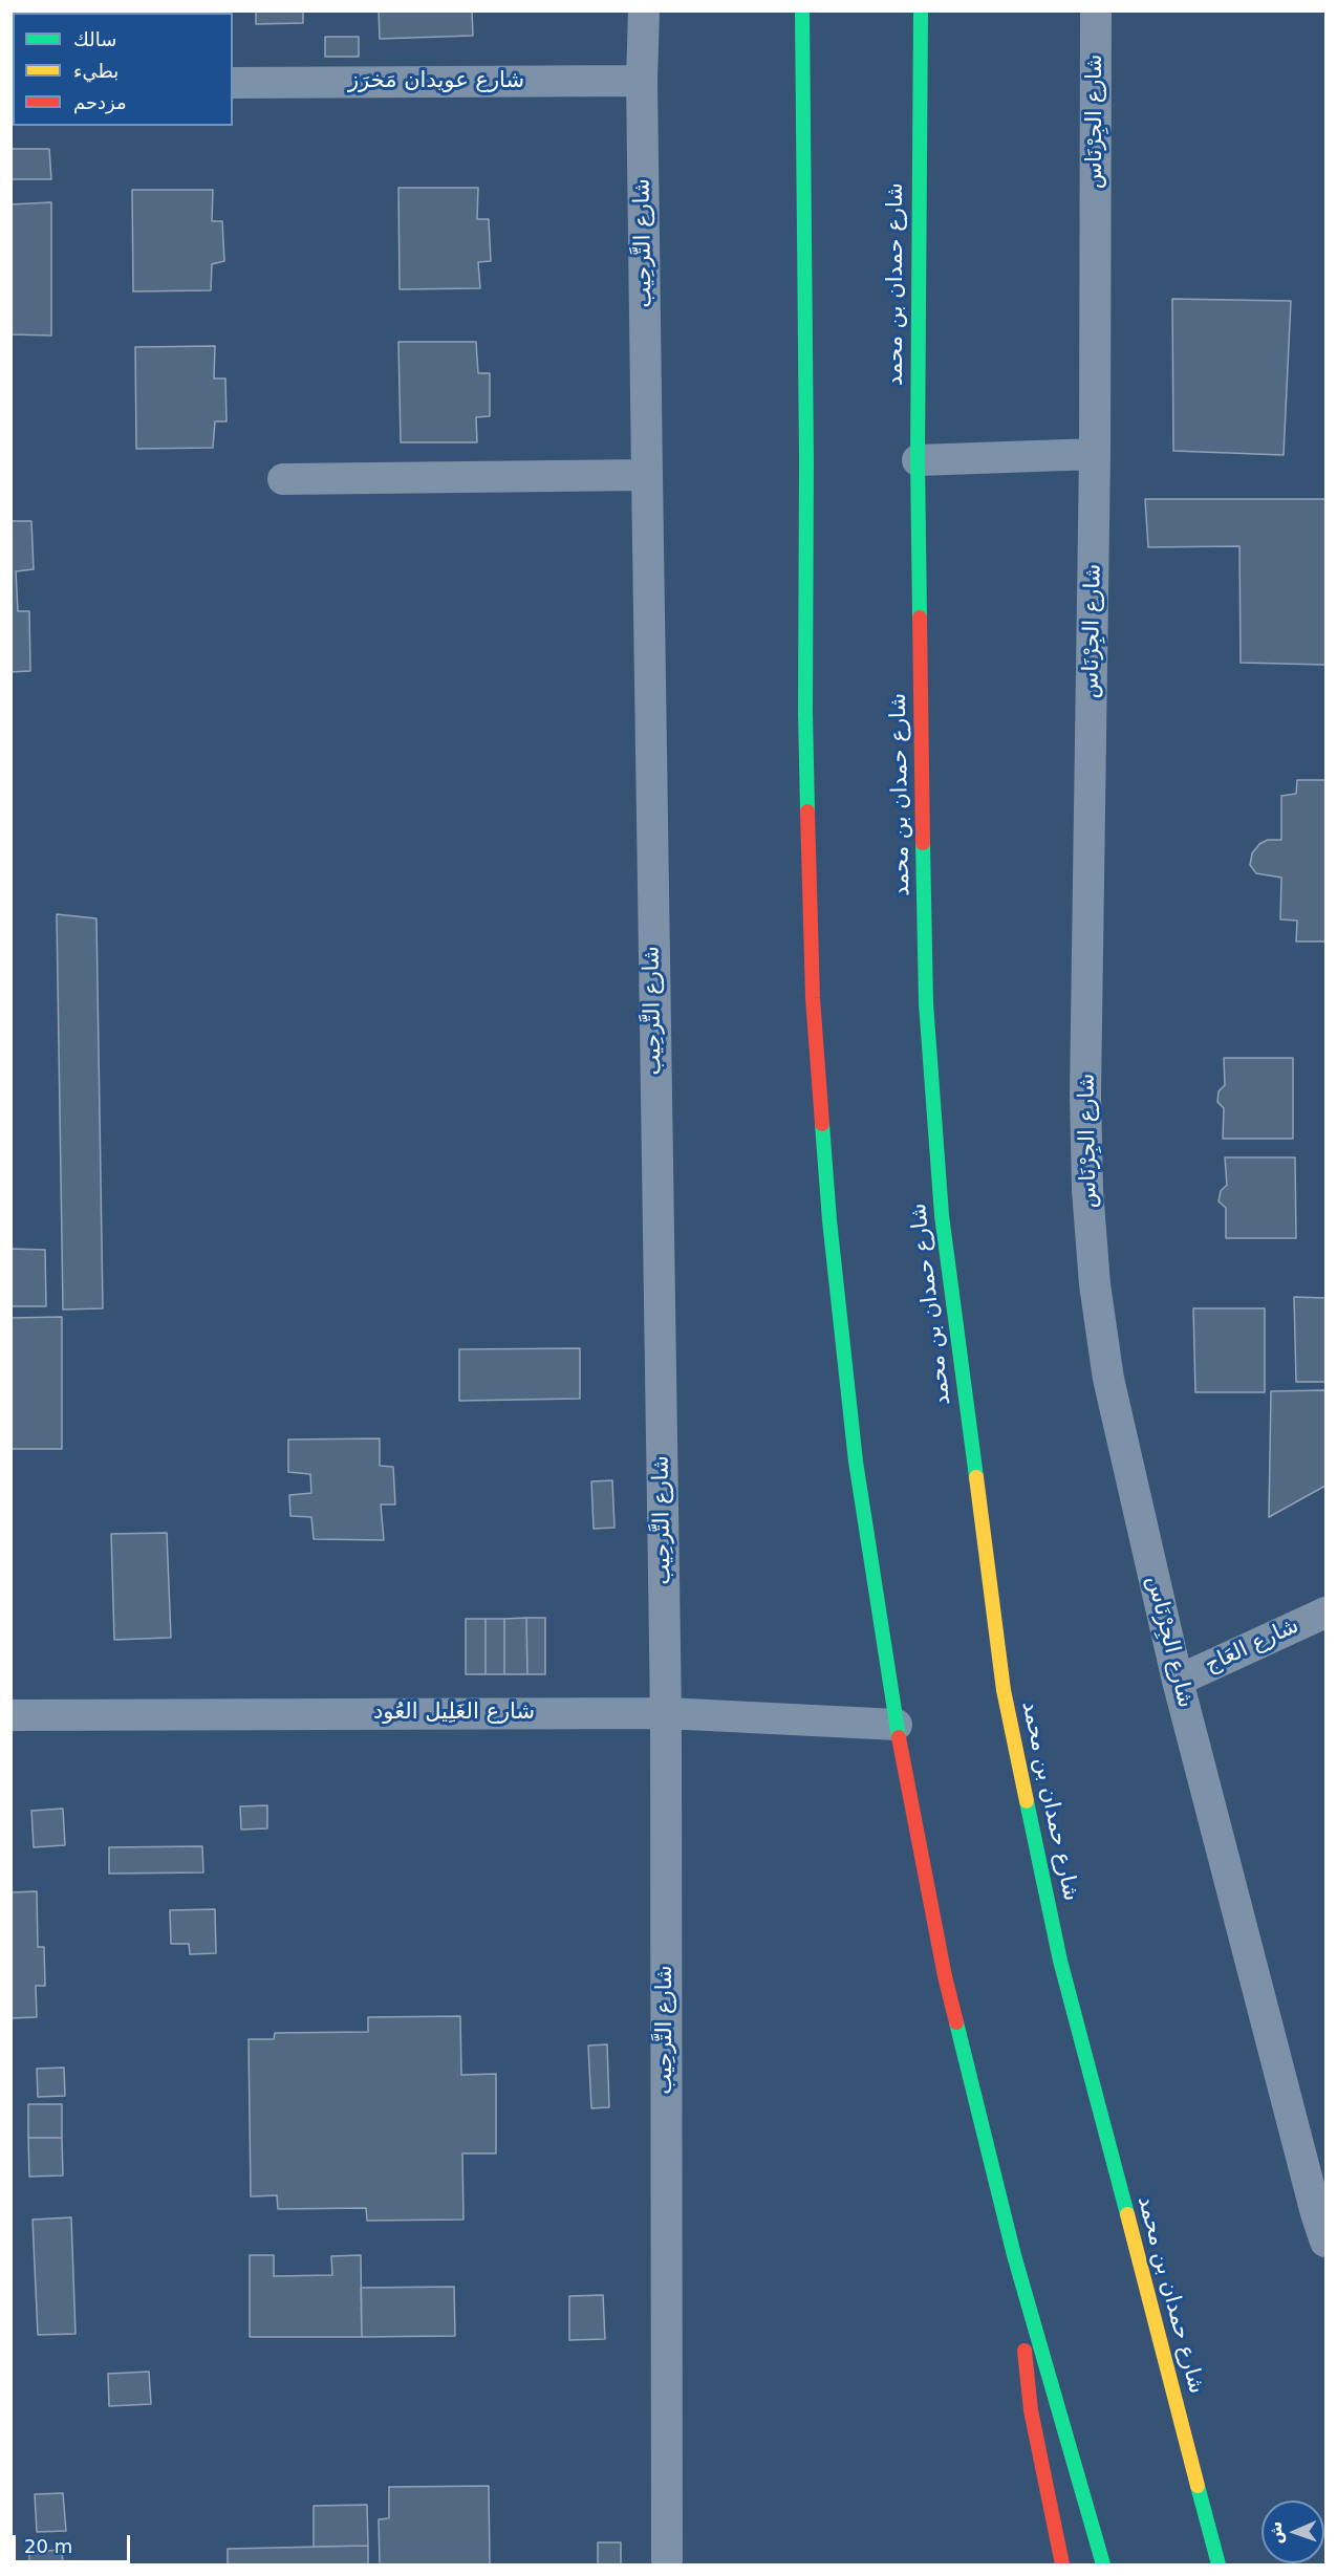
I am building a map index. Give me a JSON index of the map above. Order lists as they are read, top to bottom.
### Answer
{
  "streets": {
    "main road": ["شارع حمدان بن محمد"],
    "street": [
      "شارع عويدان مَخرَز",
      "شارع الجِرْنَاس",
      "شارع التَّرحِيب",
      "شارع العَاج",
      "شارع الغَلِيل العُود"
    ]
  },
  "crossings": [
    ["شارع عويدان مَخرَز", "شارع التَّرحِيب"],
    ["شارع الجِرْنَاس", "شارع العَاج"],
    ["شارع التَّرحِيب", "شارع الغَلِيل العُود"]
  ],
  "legend": ["سالك", "بطيء", "مزدحم"],
  "scale_bar": "20 m",
  "north": "left"
}
